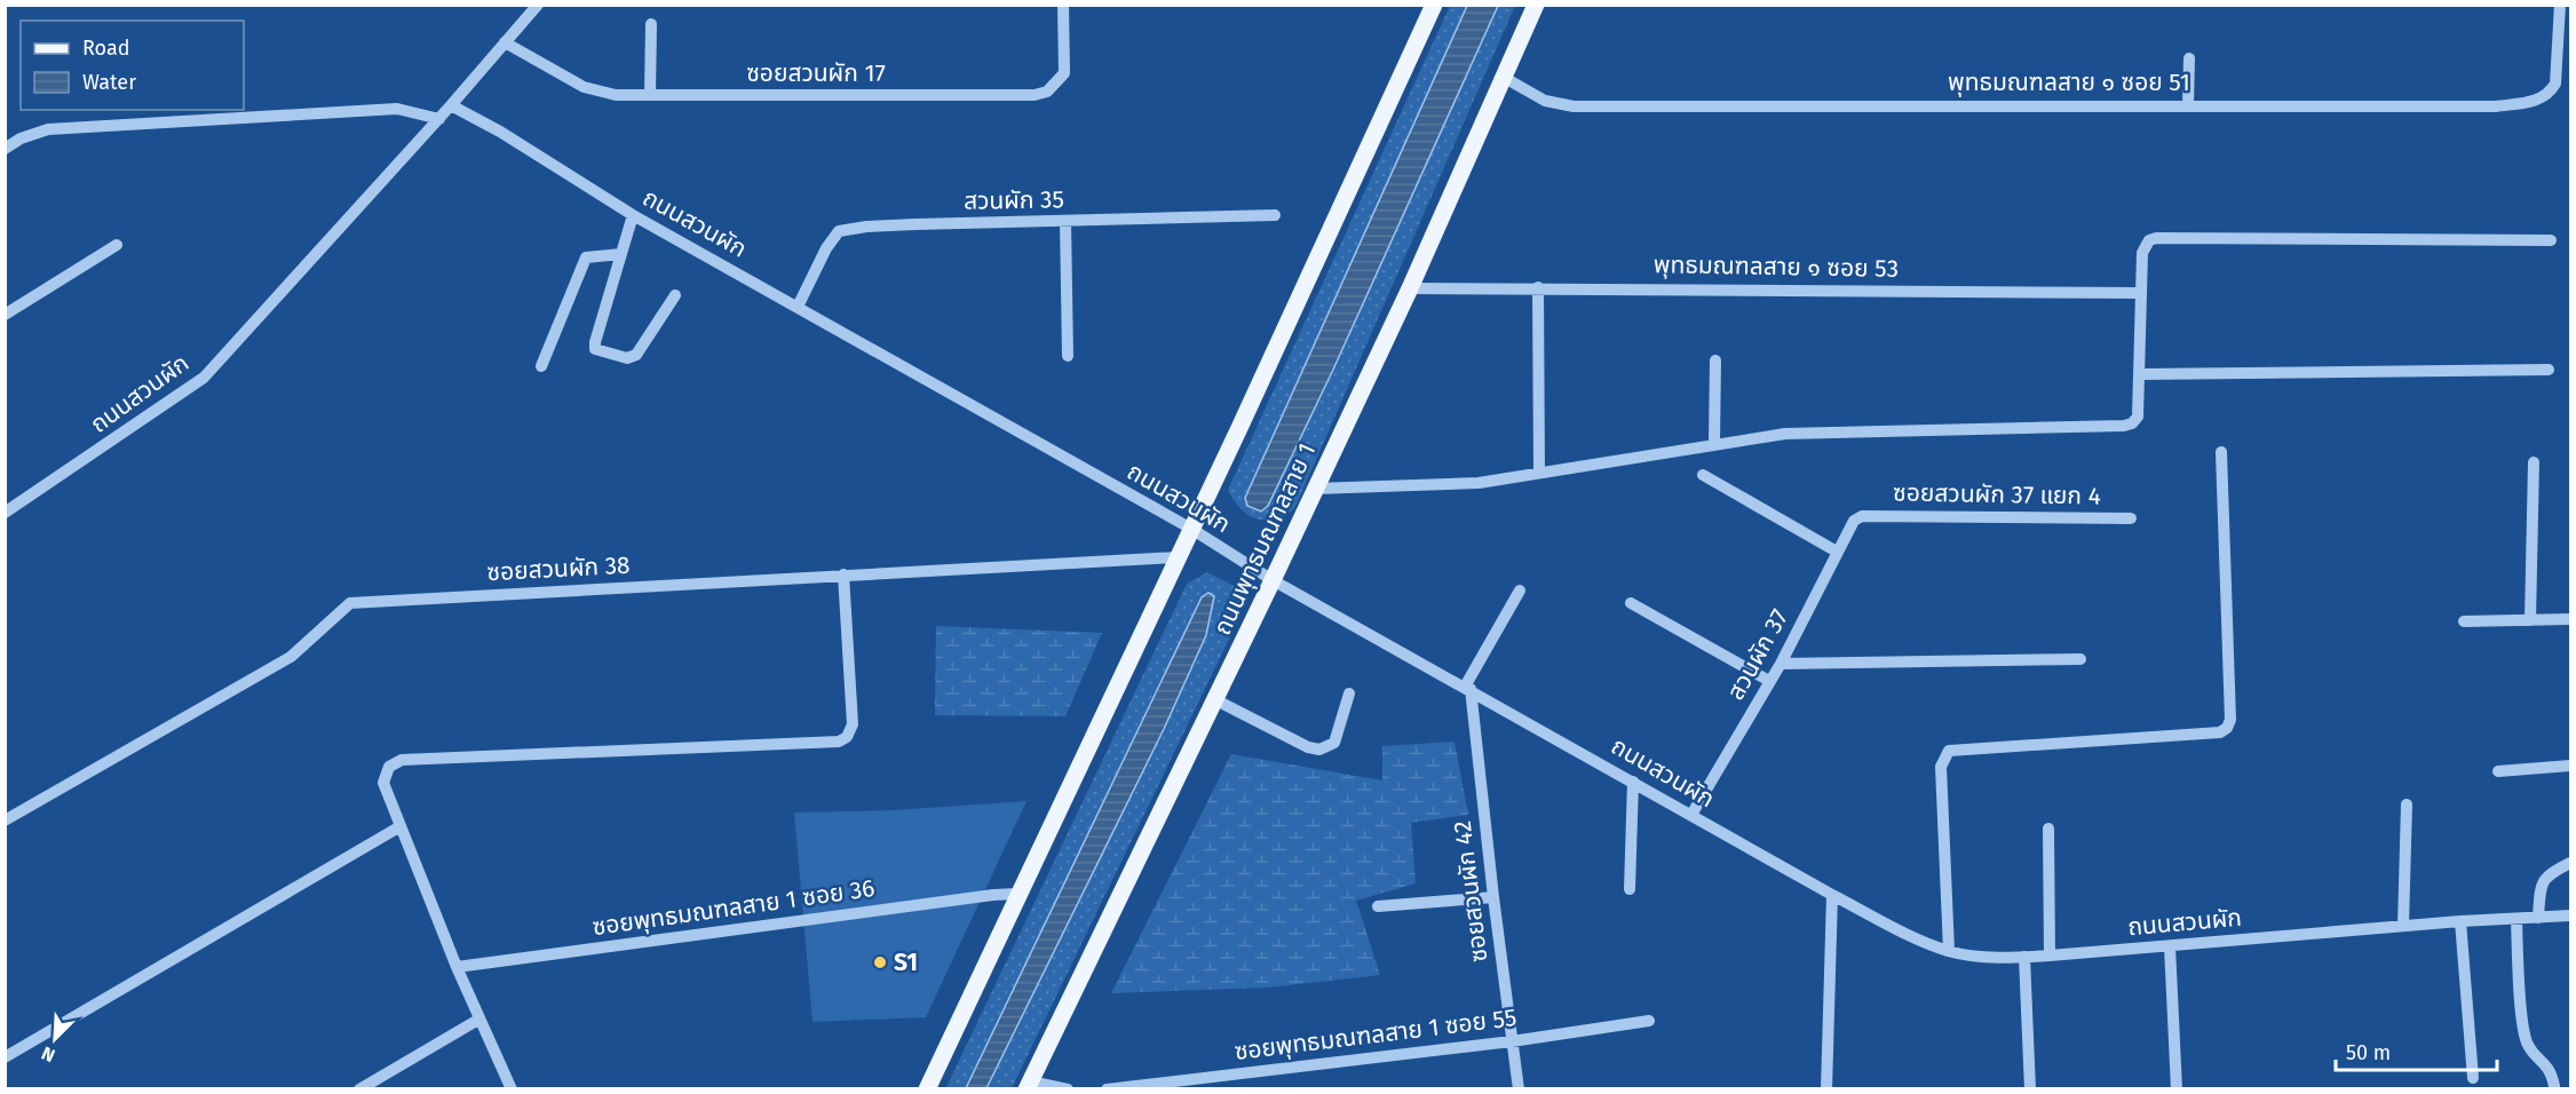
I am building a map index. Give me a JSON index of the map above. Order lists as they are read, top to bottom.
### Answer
{
  "streets": {
    "main road": ["ถนนพุทธมณฑลสาย 1"],
    "street": [
      "ซอยสวนผัก 17",
      "พุทธมณฑลสาย ๑ ซอย 51",
      "สวนผัก 35",
      "ถนนสวนผัก",
      "พุทธมณฑลสาย ๑ ซอย 53",
      "ซอยสวนผัก 37 แยก 4",
      "ซอยสวนผัก 38",
      "สวนผัก 37",
      "ซอยสวนผัก 42",
      "ซอยพุทธมณฑลสาย 1 ซอย 36",
      "ซอยพุทธมณฑลสาย 1 ซอย 55"
    ]
  },
  "crossings": [
    ["พุทธมณฑลสาย ๑ ซอย 51", "ถนนพุทธมณฑลสาย 1"],
    ["สวนผัก 35", "ถนนสวนผัก"],
    ["ถนนสวนผัก", "ถนนพุทธมณฑลสาย 1"],
    ["ถนนสวนผัก", "สวนผัก 37"],
    ["ถนนสวนผัก", "ซอยสวนผัก 42"],
    ["พุทธมณฑลสาย ๑ ซอย 53", "ถนนพุทธมณฑลสาย 1"],
    ["ซอยสวนผัก 37 แยก 4", "สวนผัก 37"],
    ["ซอยสวนผัก 42", "ซอยพุทธมณฑลสาย 1 ซอย 55"]
  ],
  "places": ["S1"],
  "legend": ["Road", "Water"],
  "scale_bar": "50 m",
  "north": "bottom left"
}
